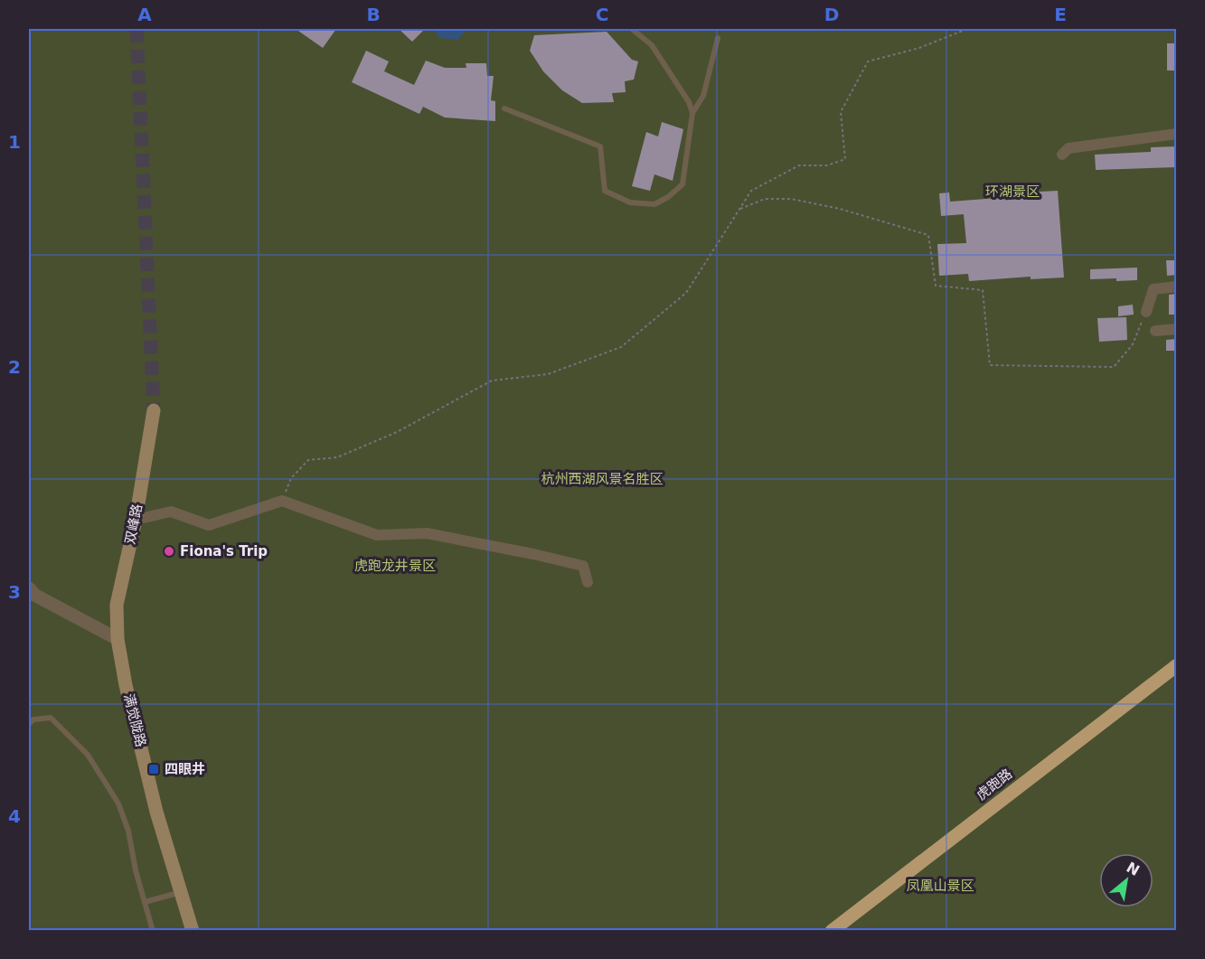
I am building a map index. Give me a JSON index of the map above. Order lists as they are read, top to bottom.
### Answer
{
  "streets": {
    "main road": ["双峰路", "满觉陇路", "虎跑路"]
  },
  "crossings": [
    ["双峰路", "满觉陇路"]
  ],
  "parks": [
    "环湖景区",
    "杭州西湖风景名胜区",
    "虎跑龙井景区",
    "凤凰山景区"
  ],
  "places": {
    "other": ["Fiona's Trip"],
    "transit": ["四眼井"]
  },
  "north": "top right",
  "grid": {
    "columns": [
      "A",
      "B",
      "C",
      "D",
      "E"
    ],
    "rows": [
      "1",
      "2",
      "3",
      "4"
    ]
  }
}
